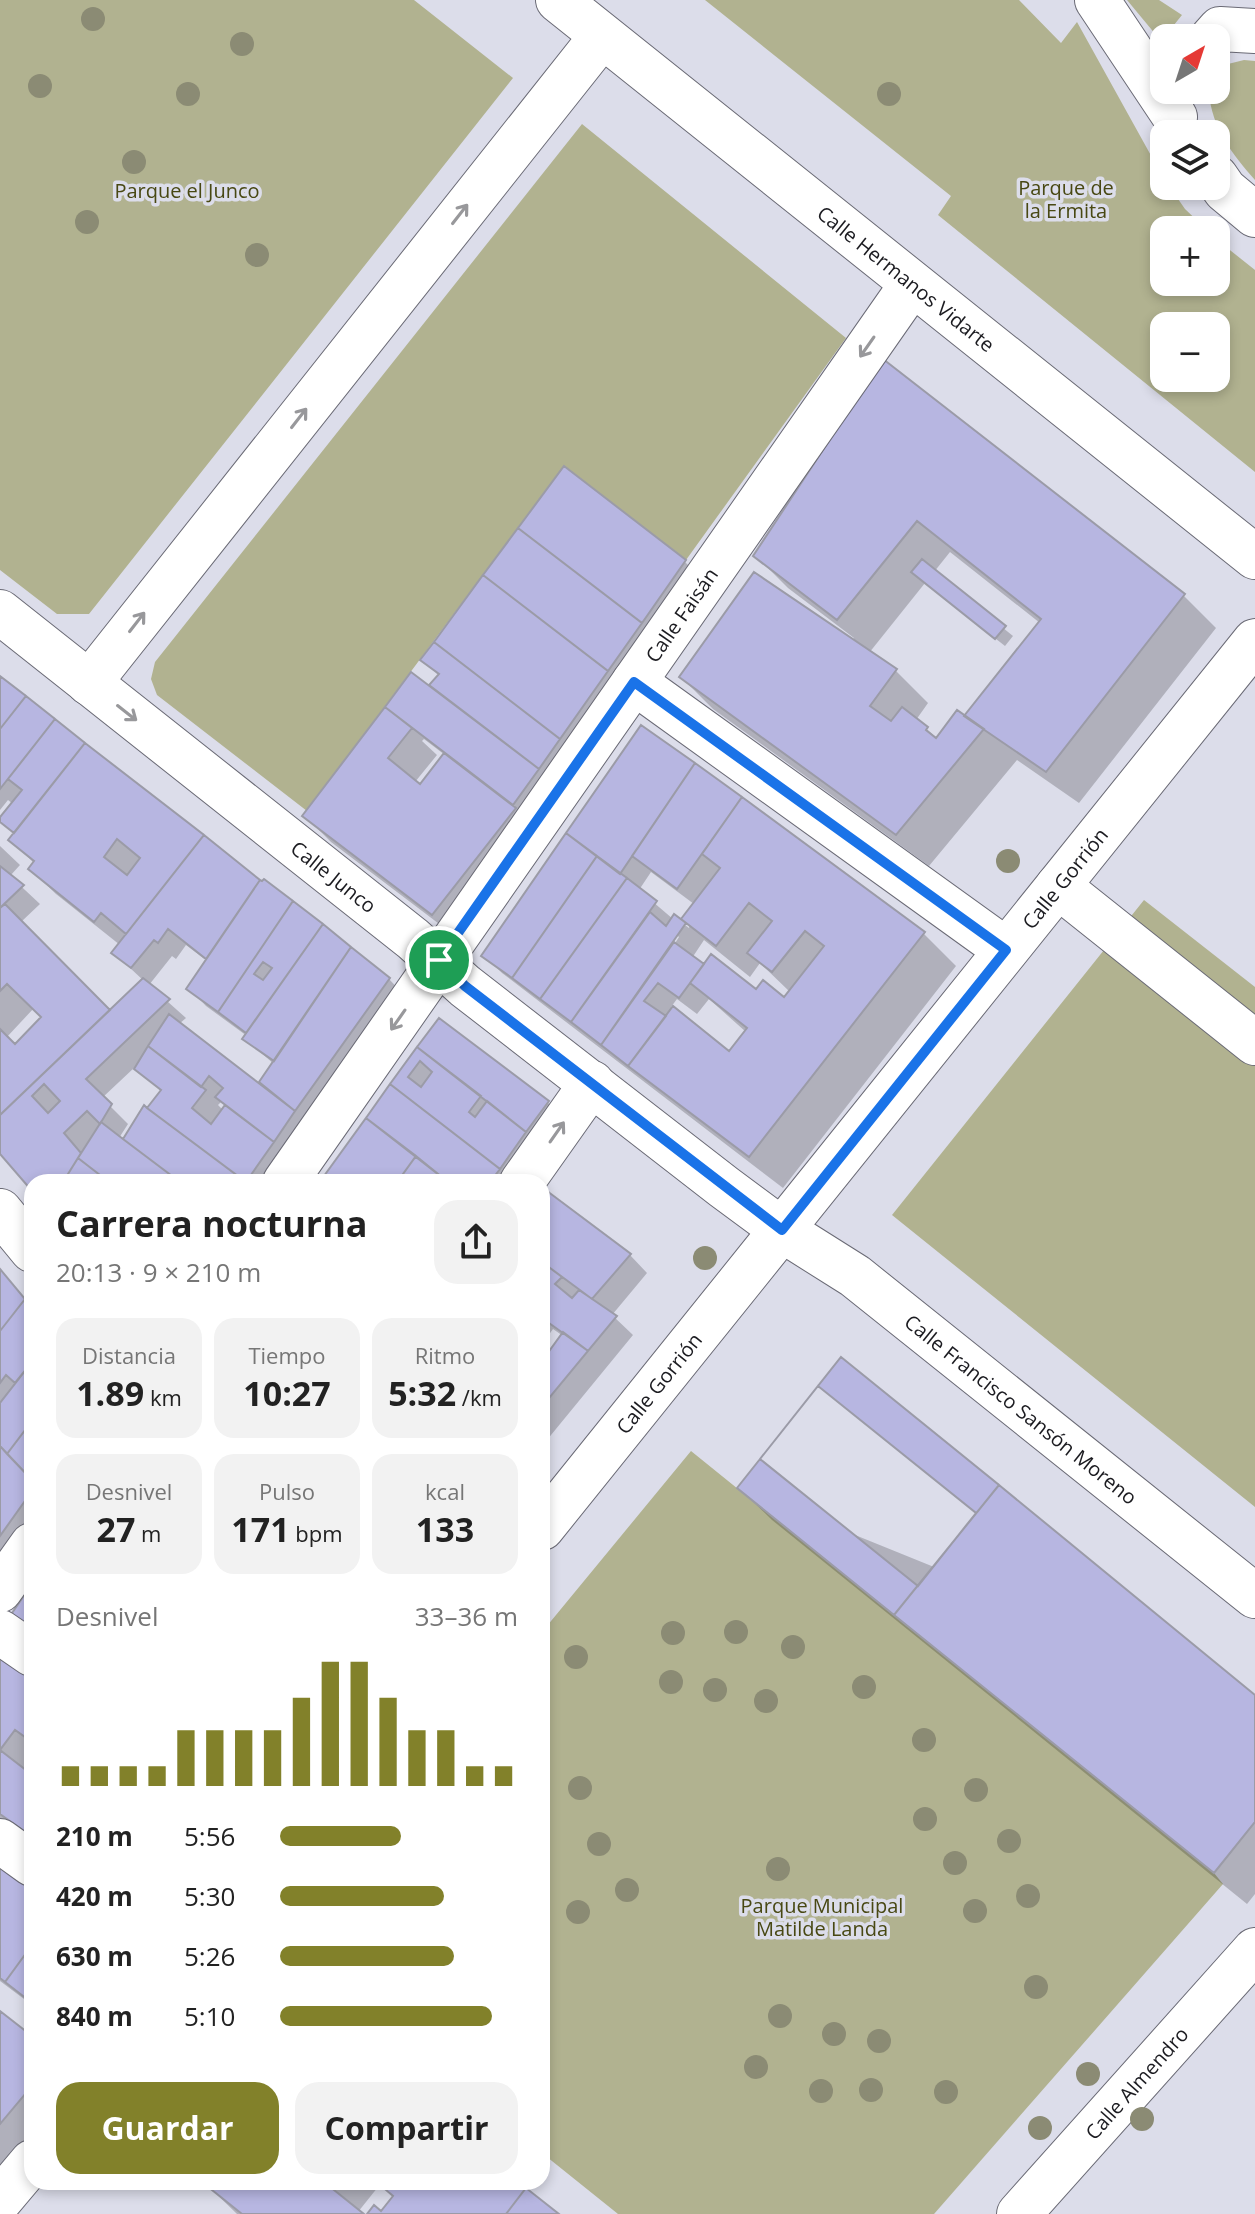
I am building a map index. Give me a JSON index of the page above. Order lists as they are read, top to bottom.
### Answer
{
  "streets": {
    "street": [
      "Calle Hermanos Vidarte",
      "Calle Faisán",
      "Calle Junco",
      "Calle Gorrión",
      "Calle Francisco Sansón Moreno",
      "Calle Almendro"
    ]
  },
  "crossings": [
    ["Calle Hermanos Vidarte", "Calle Faisán"],
    ["Calle Faisán", "Calle Junco"],
    ["Calle Junco", "Calle Gorrión"],
    ["Calle Junco", "Calle Francisco Sansón Moreno"],
    ["Calle Gorrión", "Calle Francisco Sansón Moreno"]
  ],
  "one_way": ["Calle Faisán", "Calle Junco"],
  "parks": ["Parque de la Ermita", "Parque el Junco", "Parque Municipal Matilde Landa"],
  "north": "top right",
  "page": {
    "map_buttons": ["+", "−"],
    "heading": ["Carrera nocturna", "20:13 · 9 × 210 m"],
    "stats": [
      ["Distancia", "1.89 km"],
      ["Tiempo", "10:27"],
      ["Ritmo", "5:32 /km"],
      ["Desnivel", "27 m"],
      ["Pulso", "171 bpm"],
      ["kcal", "133"]
    ],
    "chart": ["Desnivel", "33–36 m"],
    "list": [
      {
        "name": "210 m",
        "note": "5:56"
      },
      {
        "name": "420 m",
        "note": "5:30"
      },
      {
        "name": "630 m",
        "note": "5:26"
      },
      {
        "name": "840 m",
        "note": "5:10"
      }
    ],
    "buttons": ["Guardar", "Compartir"]
  }
}
